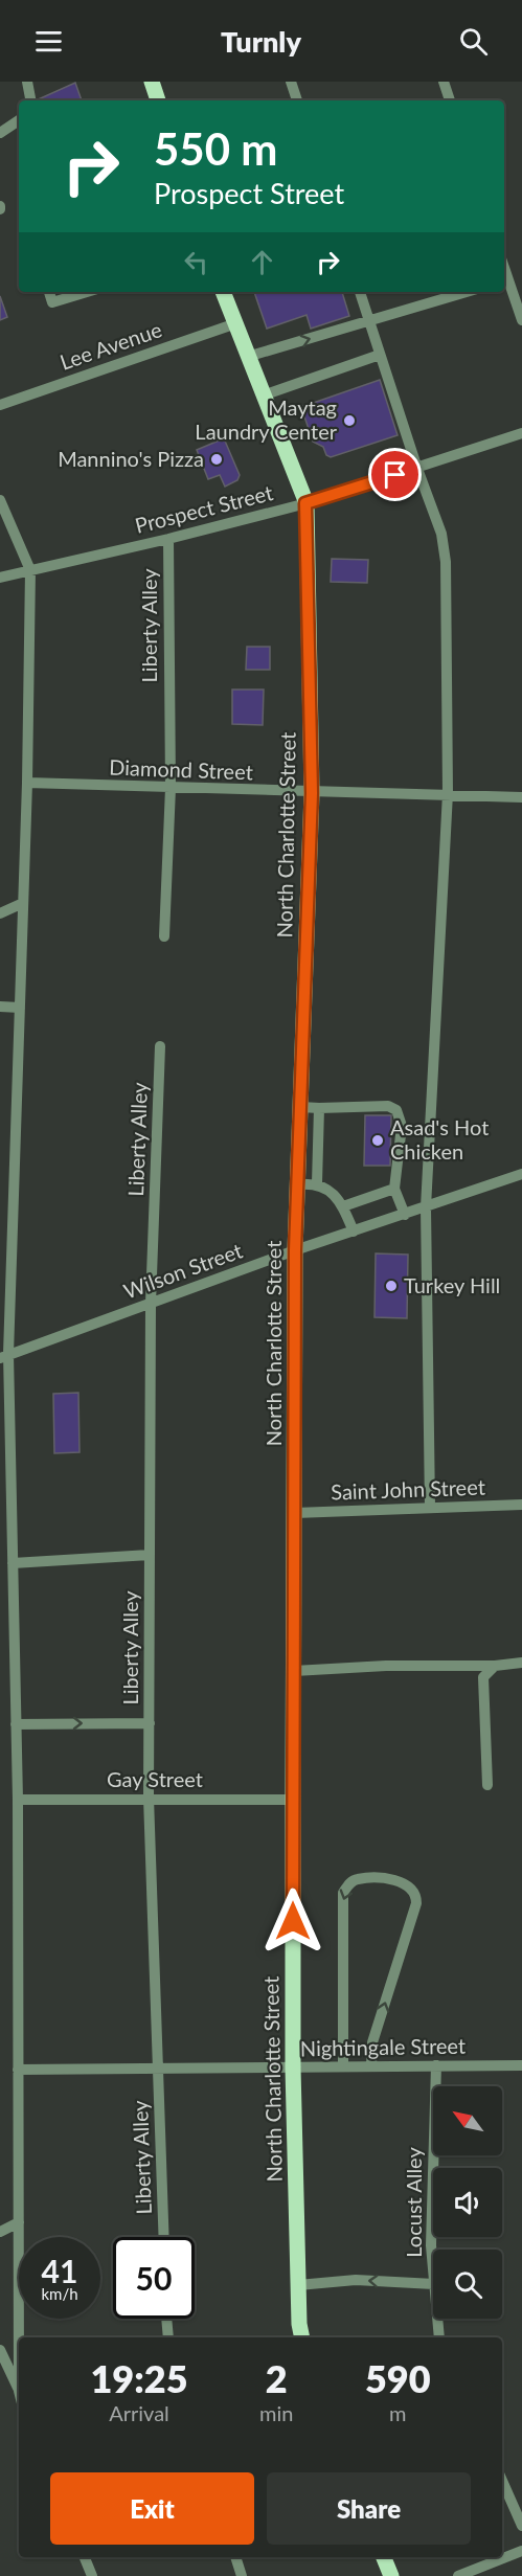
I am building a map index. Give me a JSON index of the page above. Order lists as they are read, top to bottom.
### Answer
{
  "streets": {
    "main road": ["North Charlotte Street"],
    "street": [
      "Lee Avenue",
      "Prospect Street",
      "Liberty Alley",
      "Diamond Street",
      "Wilson Street",
      "Saint John Street",
      "Gay Street",
      "Nightingale Street",
      "Locust Alley"
    ]
  },
  "crossings": [
    ["Lee Avenue", "North Charlotte Street"],
    ["Prospect Street", "Liberty Alley"],
    ["Prospect Street", "North Charlotte Street"],
    ["Liberty Alley", "Diamond Street"],
    ["Liberty Alley", "Wilson Street"],
    ["Liberty Alley", "Gay Street"],
    ["Liberty Alley", "Nightingale Street"],
    ["Diamond Street", "North Charlotte Street"],
    ["North Charlotte Street", "Wilson Street"],
    ["North Charlotte Street", "Saint John Street"],
    ["North Charlotte Street", "Gay Street"],
    ["North Charlotte Street", "Nightingale Street"],
    ["Nightingale Street", "Locust Alley"]
  ],
  "places": [
    "Maytag Laundry Center",
    "Mannino's Pizza",
    "Asad's Hot Chicken",
    "Turkey Hill"
  ],
  "north": "top left",
  "page": {
    "header": "Turnly",
    "turn": ["550 m", "Prospect Street"],
    "speed": "41 km/h",
    "limit": "50",
    "eta": [
      "19:25",
      "Arrival",
      "2",
      "min",
      "590",
      "m"
    ],
    "buttons": ["Exit", "Share"]
  }
}
